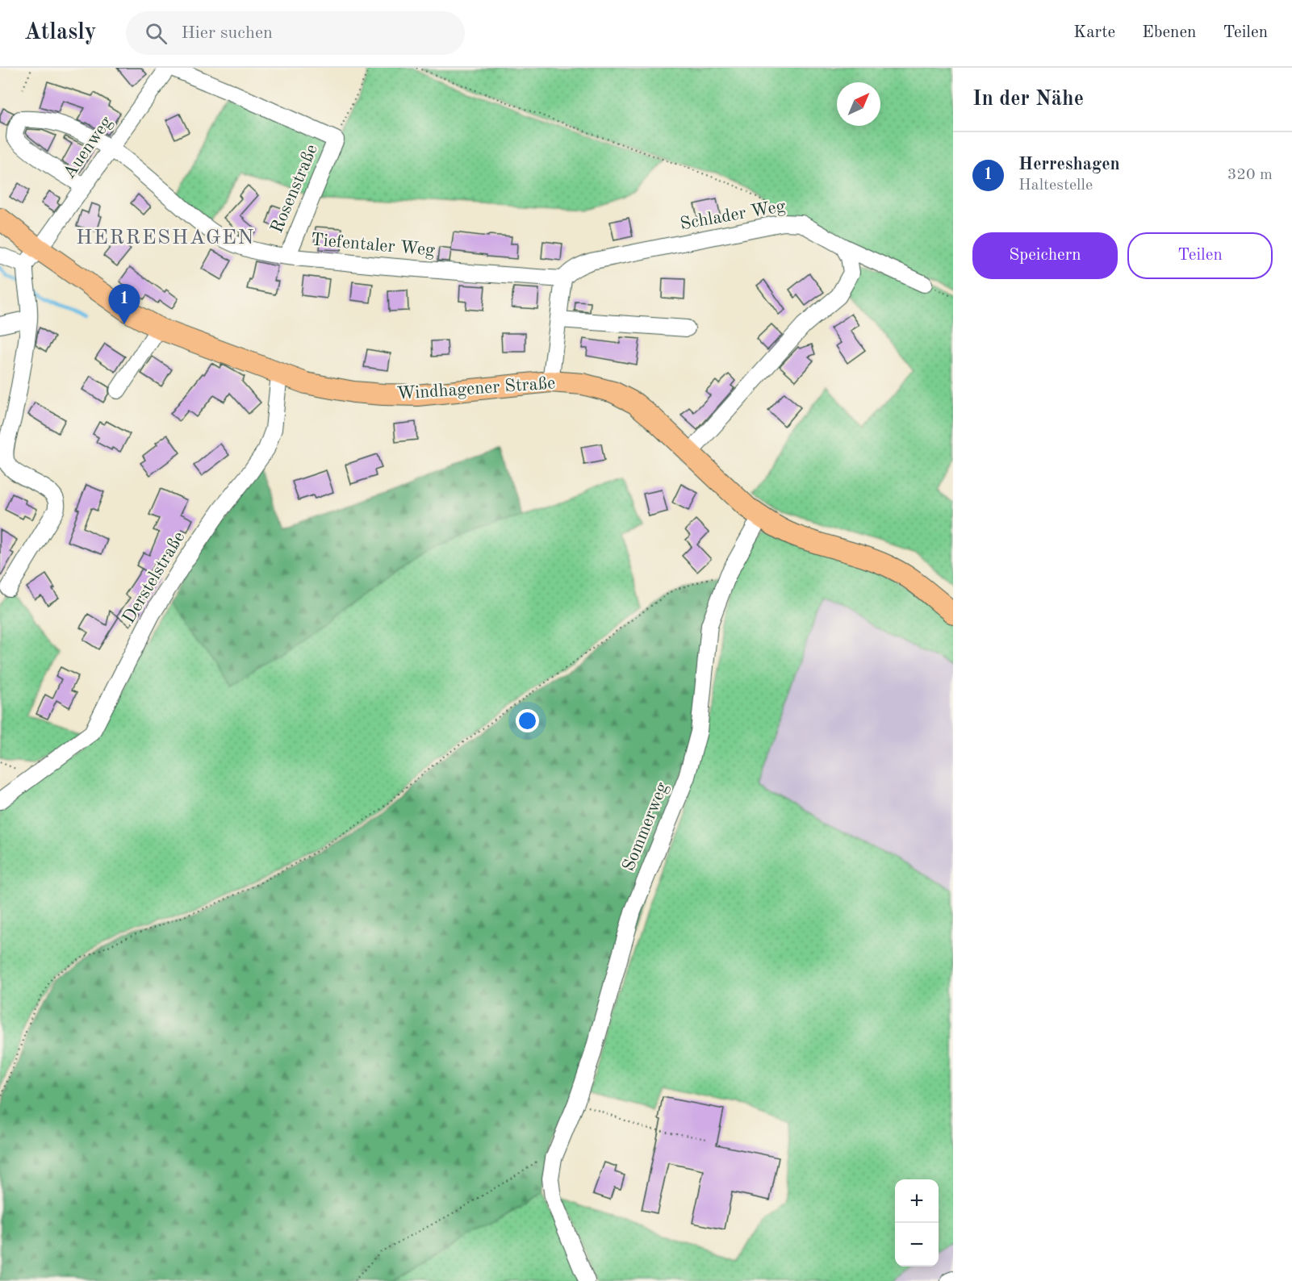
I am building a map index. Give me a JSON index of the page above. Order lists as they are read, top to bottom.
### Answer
{
  "streets": {
    "main road": ["Windhagener Straße"],
    "street": [
      "Auenweg",
      "Rosenstraße",
      "Schlader Weg",
      "Tiefentaler Weg",
      "Derstelstraße",
      "Sommerweg"
    ]
  },
  "crossings": [
    ["Auenweg", "Rosenstraße"],
    ["Auenweg", "Tiefentaler Weg"],
    ["Auenweg", "Windhagener Straße"],
    ["Rosenstraße", "Tiefentaler Weg"],
    ["Schlader Weg", "Tiefentaler Weg"],
    ["Windhagener Straße", "Derstelstraße"],
    ["Windhagener Straße", "Sommerweg"]
  ],
  "districts": ["HERRESHAGEN"],
  "north": "top right",
  "page": {
    "header": "Atlasly",
    "search": "Hier suchen",
    "nav": ["Karte", "Ebenen", "Teilen"],
    "heading": "In der Nähe",
    "list": [
      {
        "mark": "1",
        "name": "Herreshagen",
        "note": "Haltestelle",
        "value": "320 m"
      }
    ],
    "buttons": ["Speichern", "Teilen"],
    "pins": "1",
    "map_buttons": ["+", "−"]
  }
}
